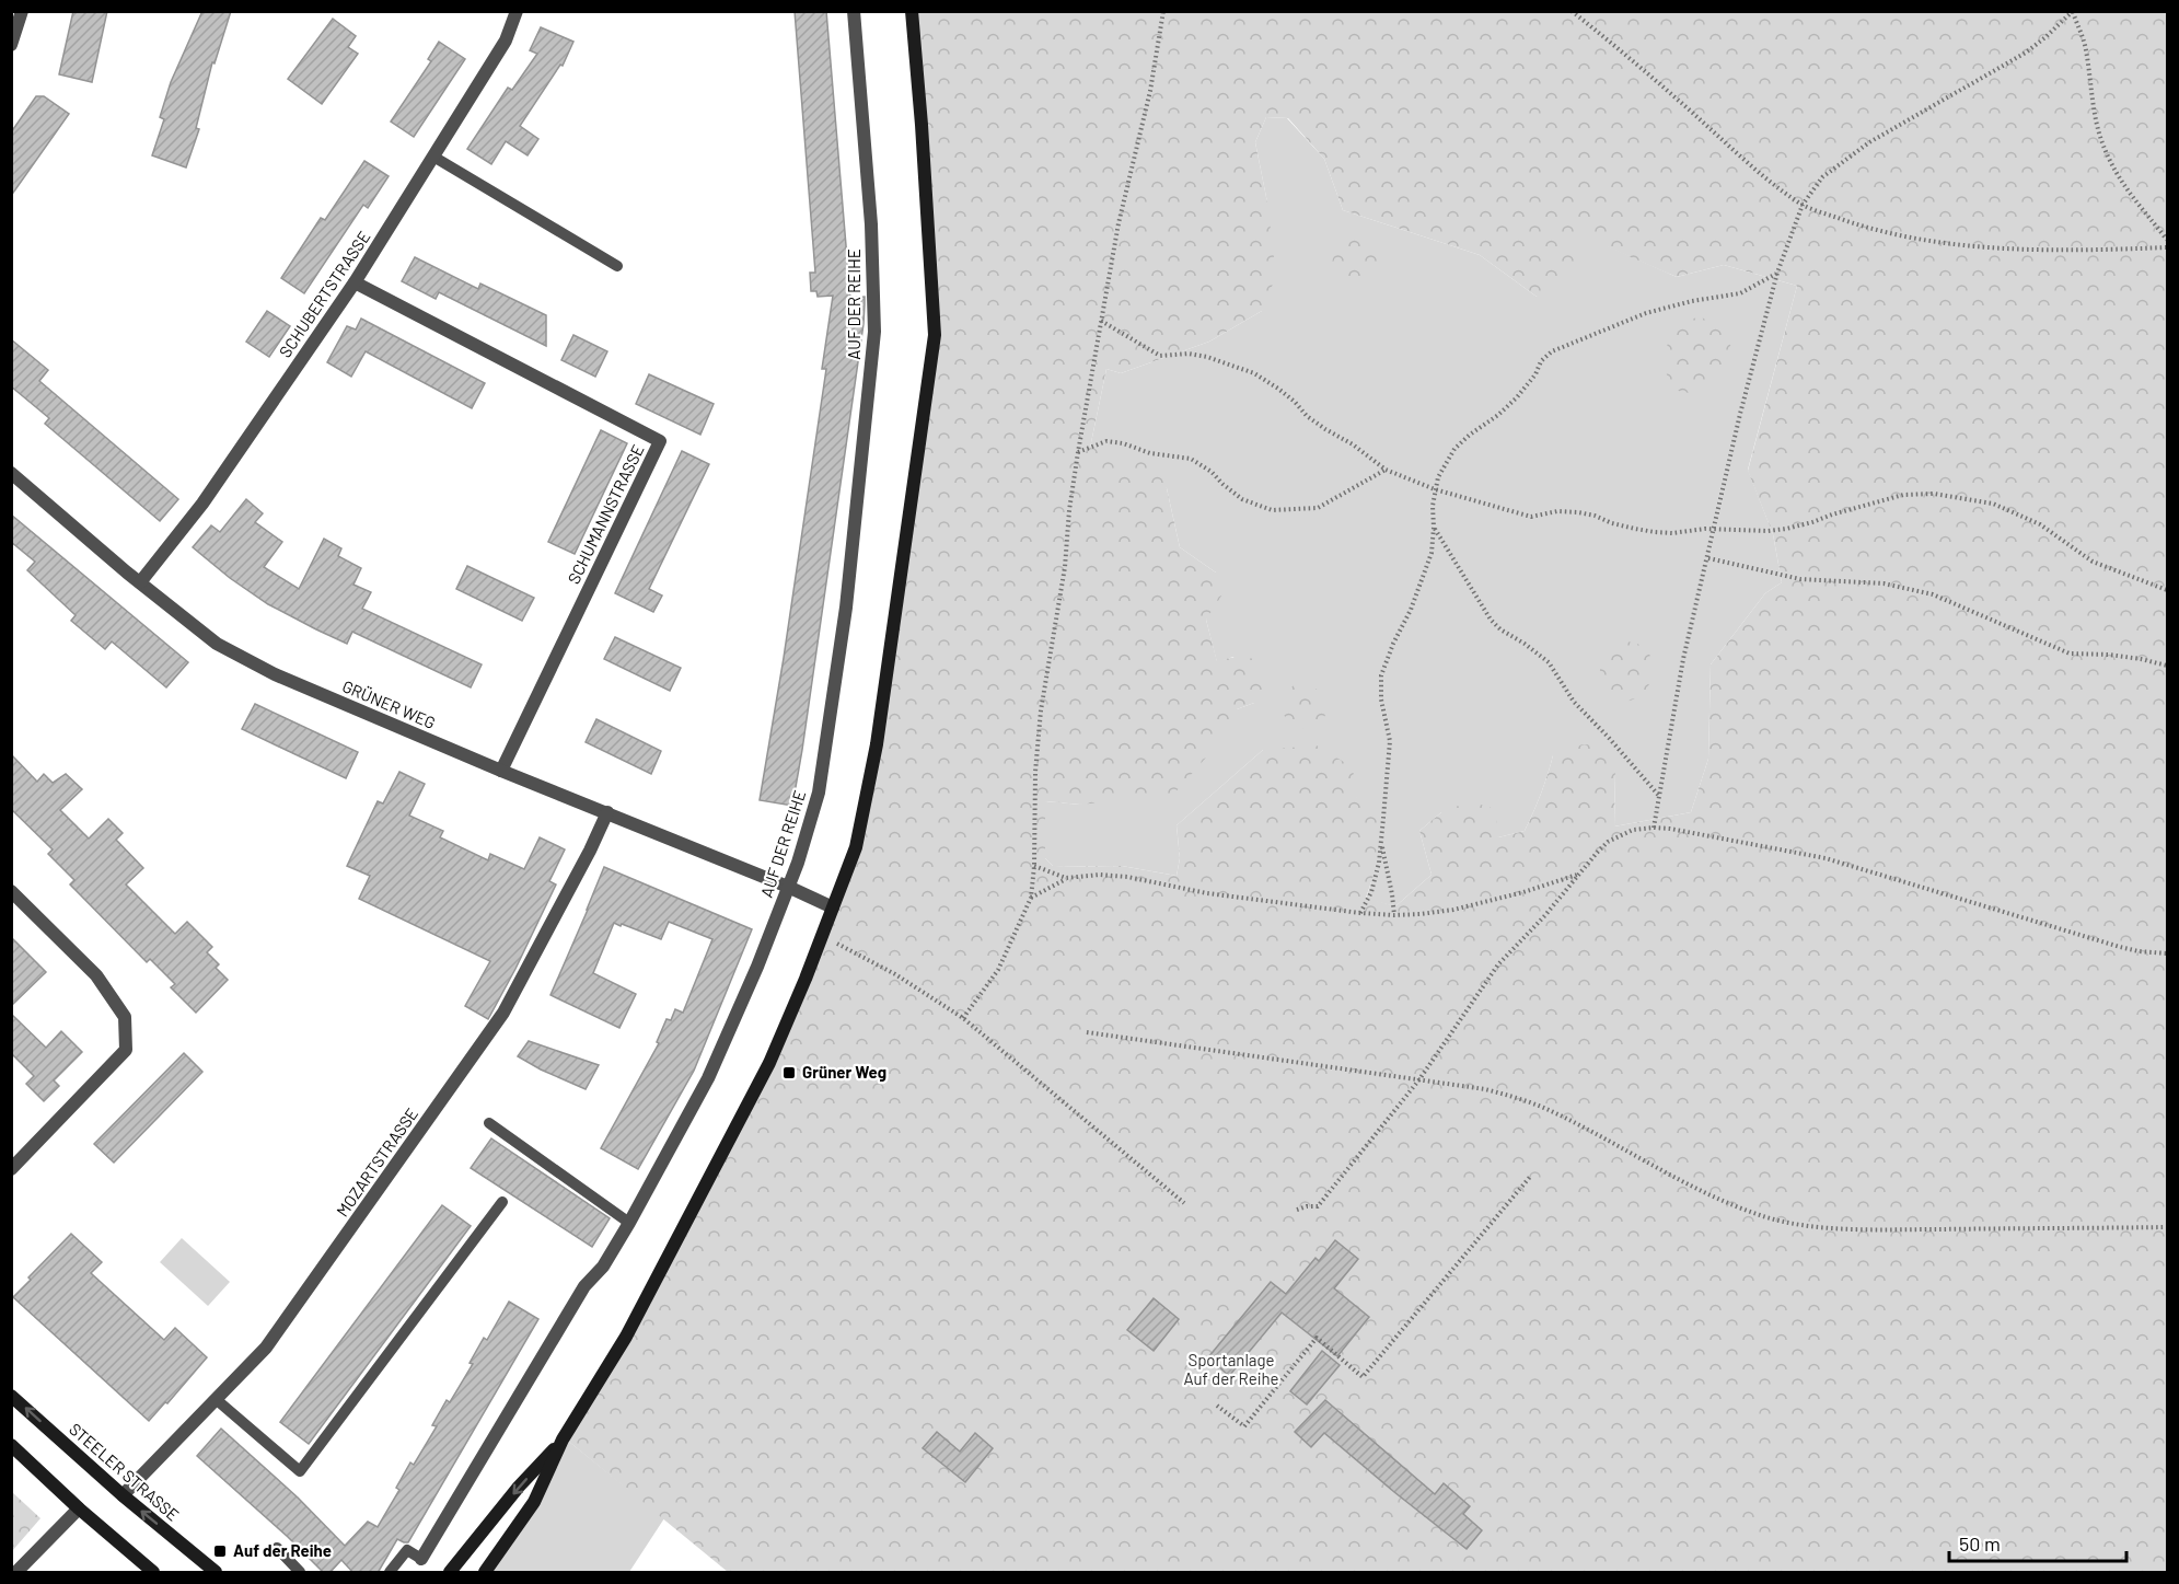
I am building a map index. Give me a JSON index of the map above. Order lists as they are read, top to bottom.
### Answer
{
  "streets": {
    "main road": ["STEELER STRASSE"],
    "street": [
      "SCHUBERTSTRASSE",
      "AUF DER REIHE",
      "SCHUMANNSTRASSE",
      "GRÜNER WEG",
      "MOZARTSTRASSE"
    ]
  },
  "crossings": [
    ["SCHUBERTSTRASSE", "SCHUMANNSTRASSE"],
    ["SCHUBERTSTRASSE", "GRÜNER WEG"],
    ["AUF DER REIHE", "GRÜNER WEG"],
    ["SCHUMANNSTRASSE", "GRÜNER WEG"],
    ["GRÜNER WEG", "MOZARTSTRASSE"],
    ["MOZARTSTRASSE", "STEELER STRASSE"]
  ],
  "parks": ["Sportanlage Auf der Reihe"],
  "places": {
    "transit": ["Grüner Weg", "Auf der Reihe"]
  },
  "scale_bar": "50 m"
}
